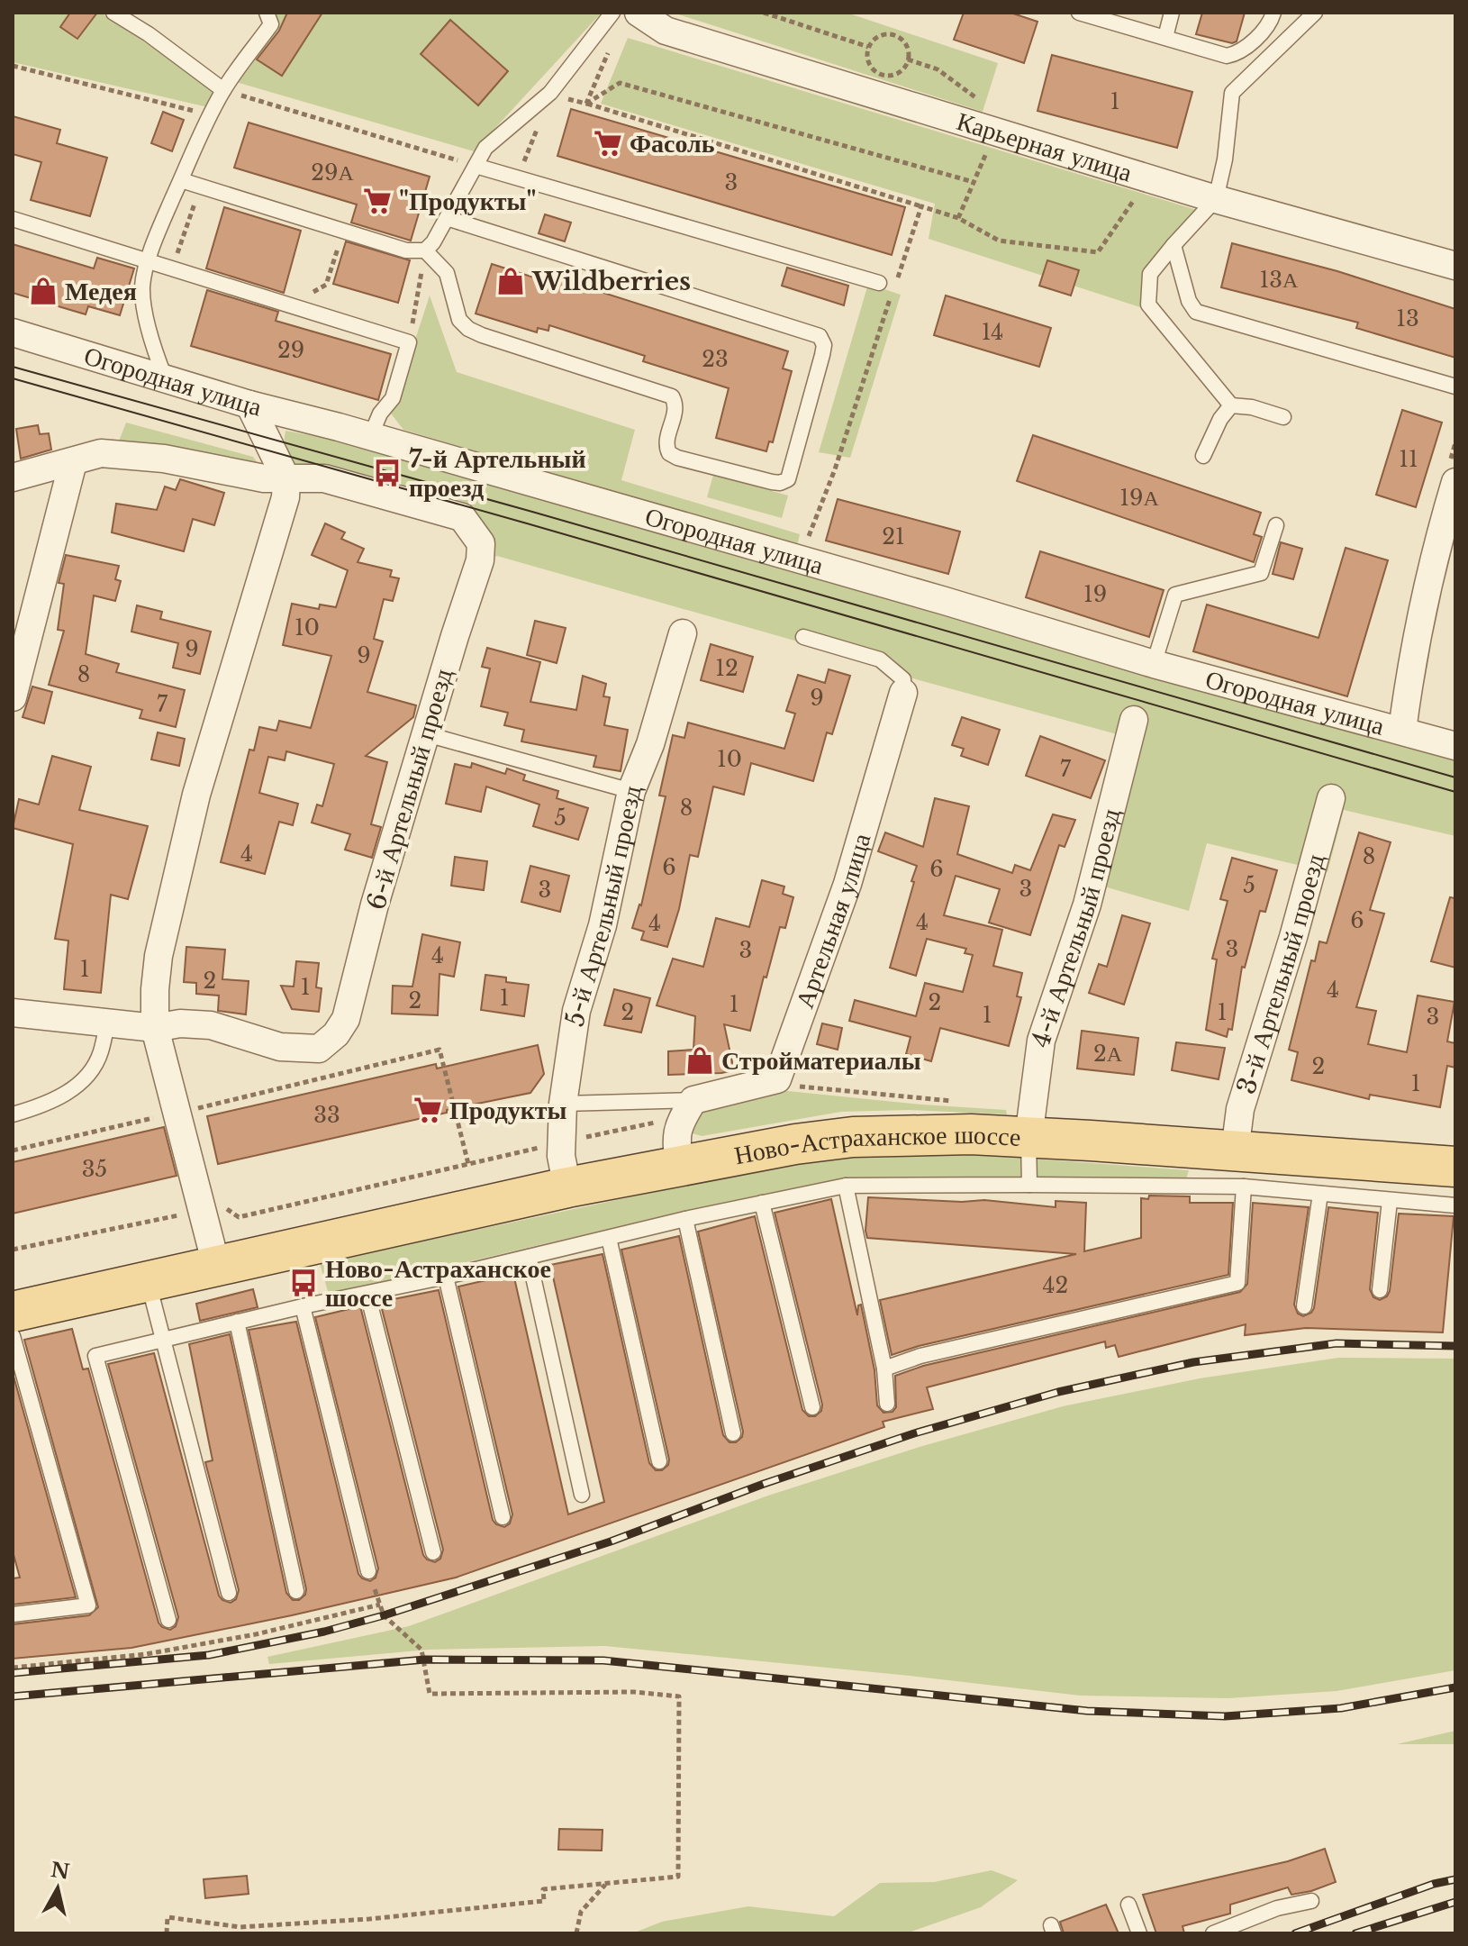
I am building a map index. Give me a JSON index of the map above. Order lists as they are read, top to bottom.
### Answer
{
  "streets": {
    "main road": ["Ново-Астраханское шоссе"],
    "street": [
      "Карьерная улица",
      "Огородная улица",
      "6-й Артельный проезд",
      "5-й Артельный проезд",
      "Артельная улица",
      "4-й Артельный проезд",
      "3-й Артельный проезд"
    ]
  },
  "crossings": [
    ["5-й Артельный проезд", "Ново-Астраханское шоссе"],
    ["4-й Артельный проезд", "Ново-Астраханское шоссе"],
    ["3-й Артельный проезд", "Ново-Астраханское шоссе"]
  ],
  "places": {
    "supermarket": ["Фасоль", "\"Продукты\"", "Продукты"],
    "shop": ["Wildberries", "Медея", "Стройматериалы"],
    "bus stop": ["7-й Артельный проезд", "Ново-Астраханское шоссе"]
  },
  "house_numbers": [
    "1",
    "29А",
    "3",
    "13А",
    "13",
    "14",
    "29",
    "23",
    "11",
    "19А",
    "21",
    "19",
    "10",
    "9",
    "9",
    "12",
    "8",
    "9",
    "7",
    "10",
    "7",
    "8",
    "5",
    "4",
    "8",
    "6",
    "6",
    "5",
    "3",
    "3",
    "6",
    "4",
    "4",
    "3",
    "3",
    "4",
    "1",
    "2",
    "1",
    "4",
    "1",
    "2",
    "2",
    "1",
    "2",
    "1",
    "1",
    "3",
    "2А",
    "2",
    "1",
    "33",
    "35",
    "42"
  ],
  "north": "top"
}
